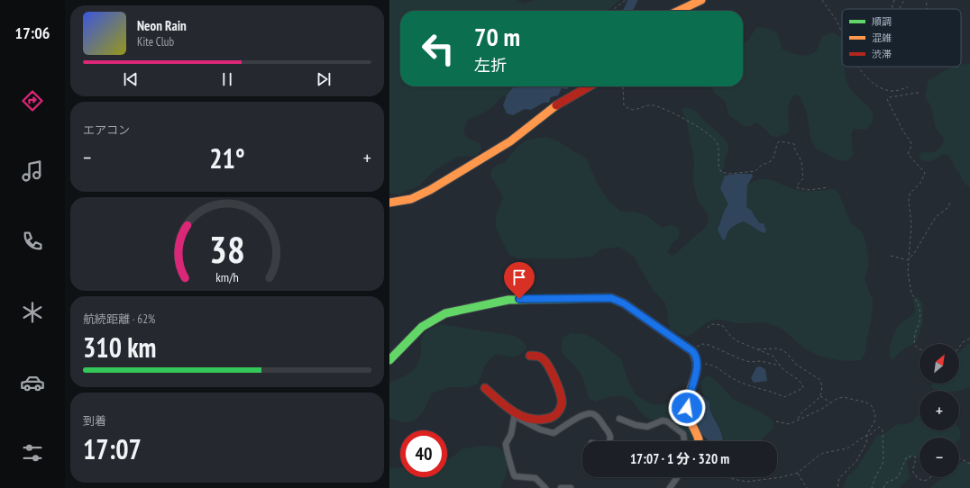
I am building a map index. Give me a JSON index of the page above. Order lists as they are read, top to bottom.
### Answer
{
  "legend": ["順調", "混雑", "渋滞"],
  "north": "top right",
  "page": {
    "tabs": "17:06",
    "turn": ["70 m", "左折"],
    "song": ["Neon Rain", "Kite Club"],
    "tile": [
      "エアコン",
      ["航続距離 · 62%", "310 km"],
      ["到着", "17:07"]
    ],
    "heat": ["−", "21°", "+"],
    "map_buttons": ["+", "−"],
    "limit": "40",
    "trip": "17:07 · 1 分 · 320 m",
    "gauge": ["38", "km/h"]
  }
}
